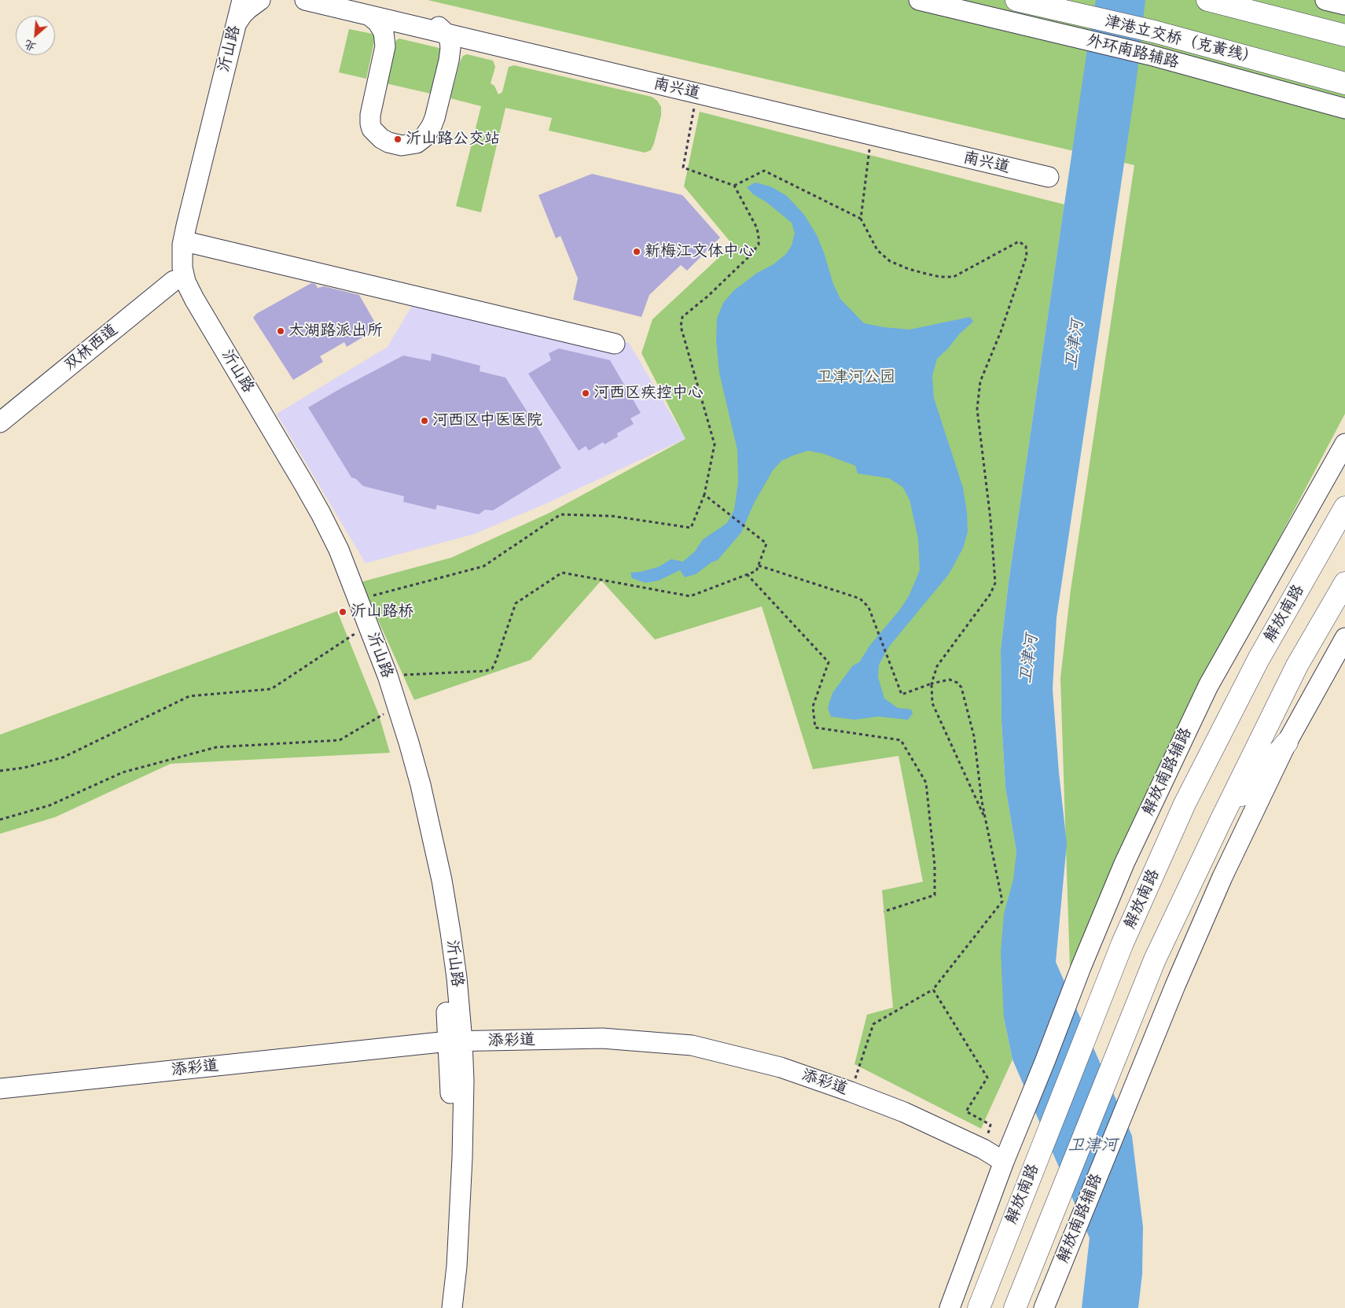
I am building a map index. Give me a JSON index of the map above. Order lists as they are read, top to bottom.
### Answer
{
  "streets": {
    "highway": ["津港立交桥（克黄线）", "解放南路"],
    "street": [
      "沂山路",
      "外环南路辅路",
      "南兴道",
      "双林西道",
      "解放南路辅路",
      "添彩道"
    ]
  },
  "crossings": [
    ["沂山路", "双林西道"],
    ["沂山路", "添彩道"],
    ["解放南路", "解放南路辅路"],
    ["解放南路", "添彩道"]
  ],
  "water": ["卫津河"],
  "parks": ["卫津河公园"],
  "places": [
    "沂山路公交站",
    "新梅江文体中心",
    "太湖路派出所",
    "河西区疾控中心",
    "河西区中医医院",
    "沂山路桥"
  ],
  "north": "bottom left"
}
